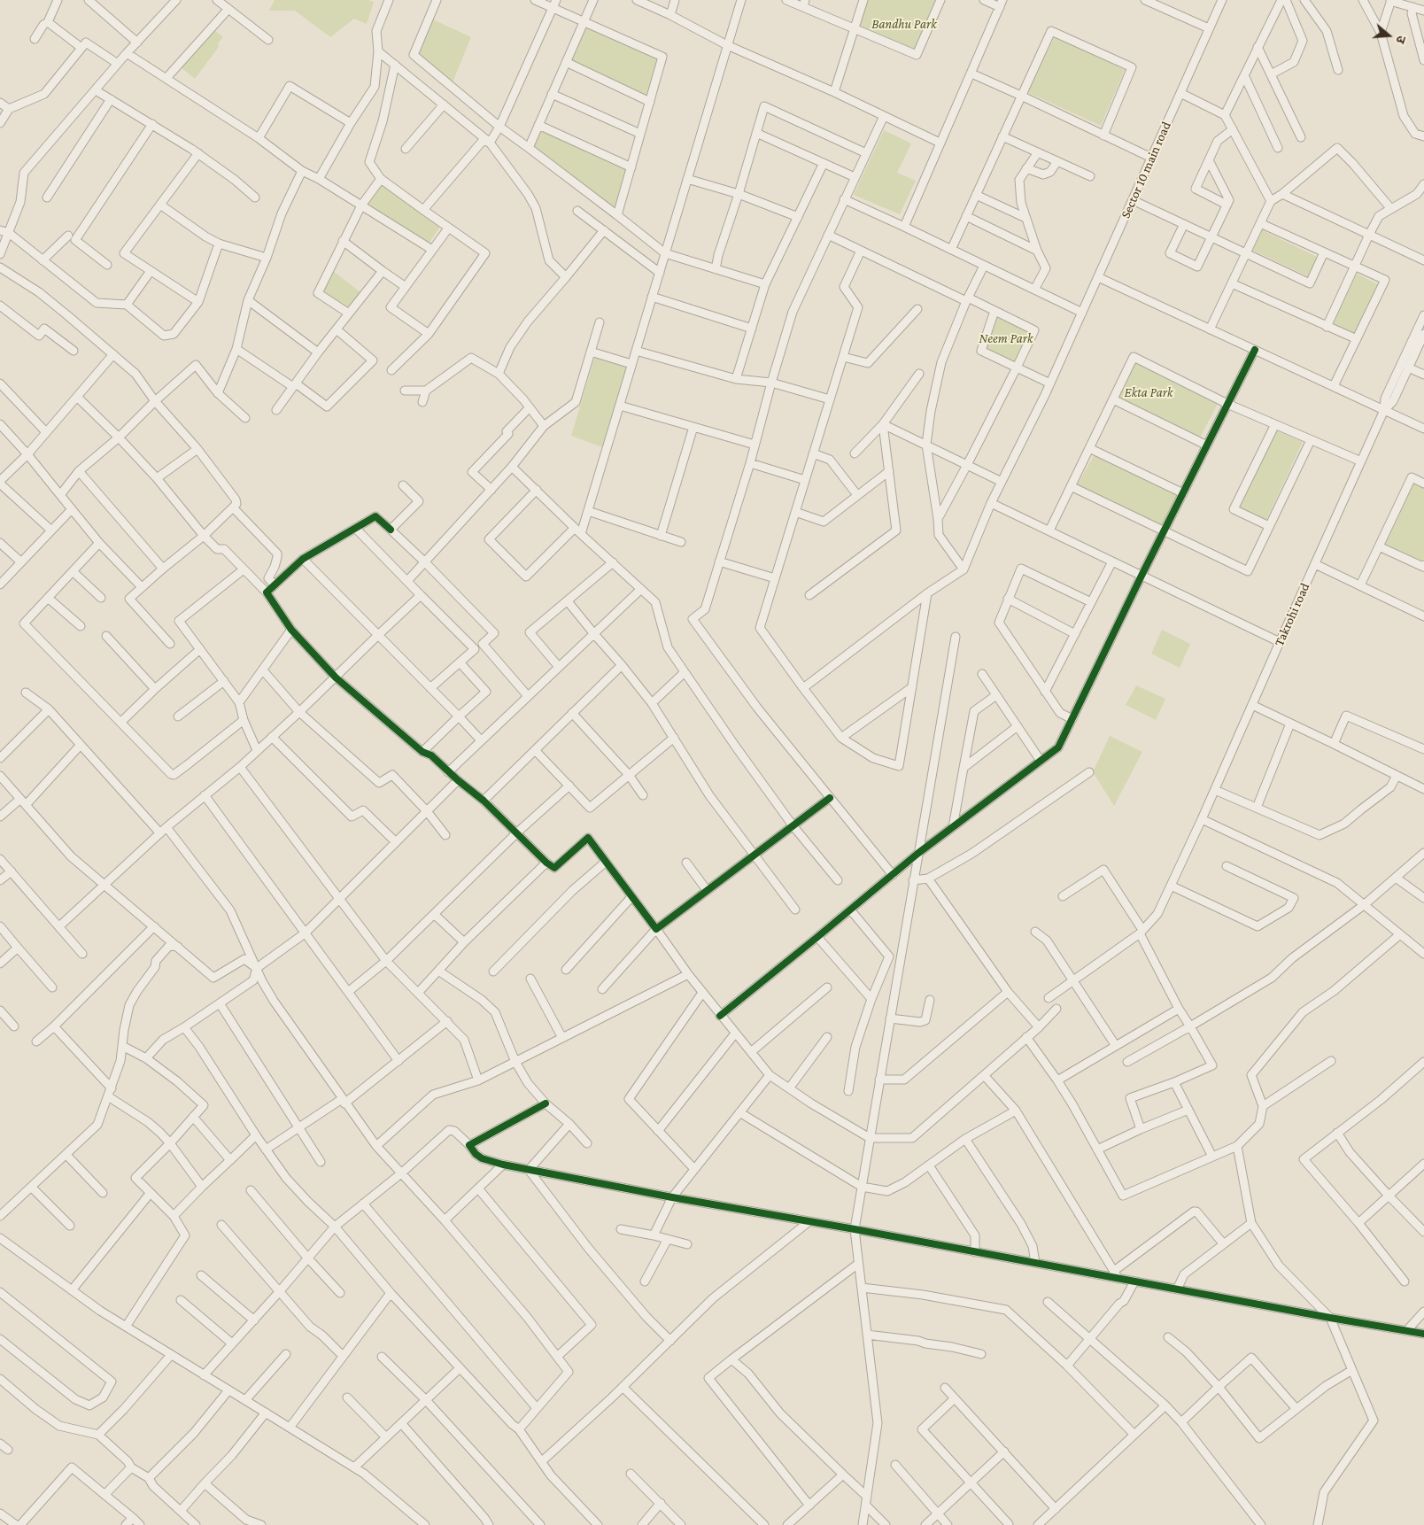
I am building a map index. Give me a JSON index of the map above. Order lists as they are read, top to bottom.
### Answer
{
  "streets": {
    "street": ["Sector 10 main road", "Takrohi road"]
  },
  "parks": ["Bandhu Park", "Neem Park", "Ekta Park"],
  "north": "right"
}
